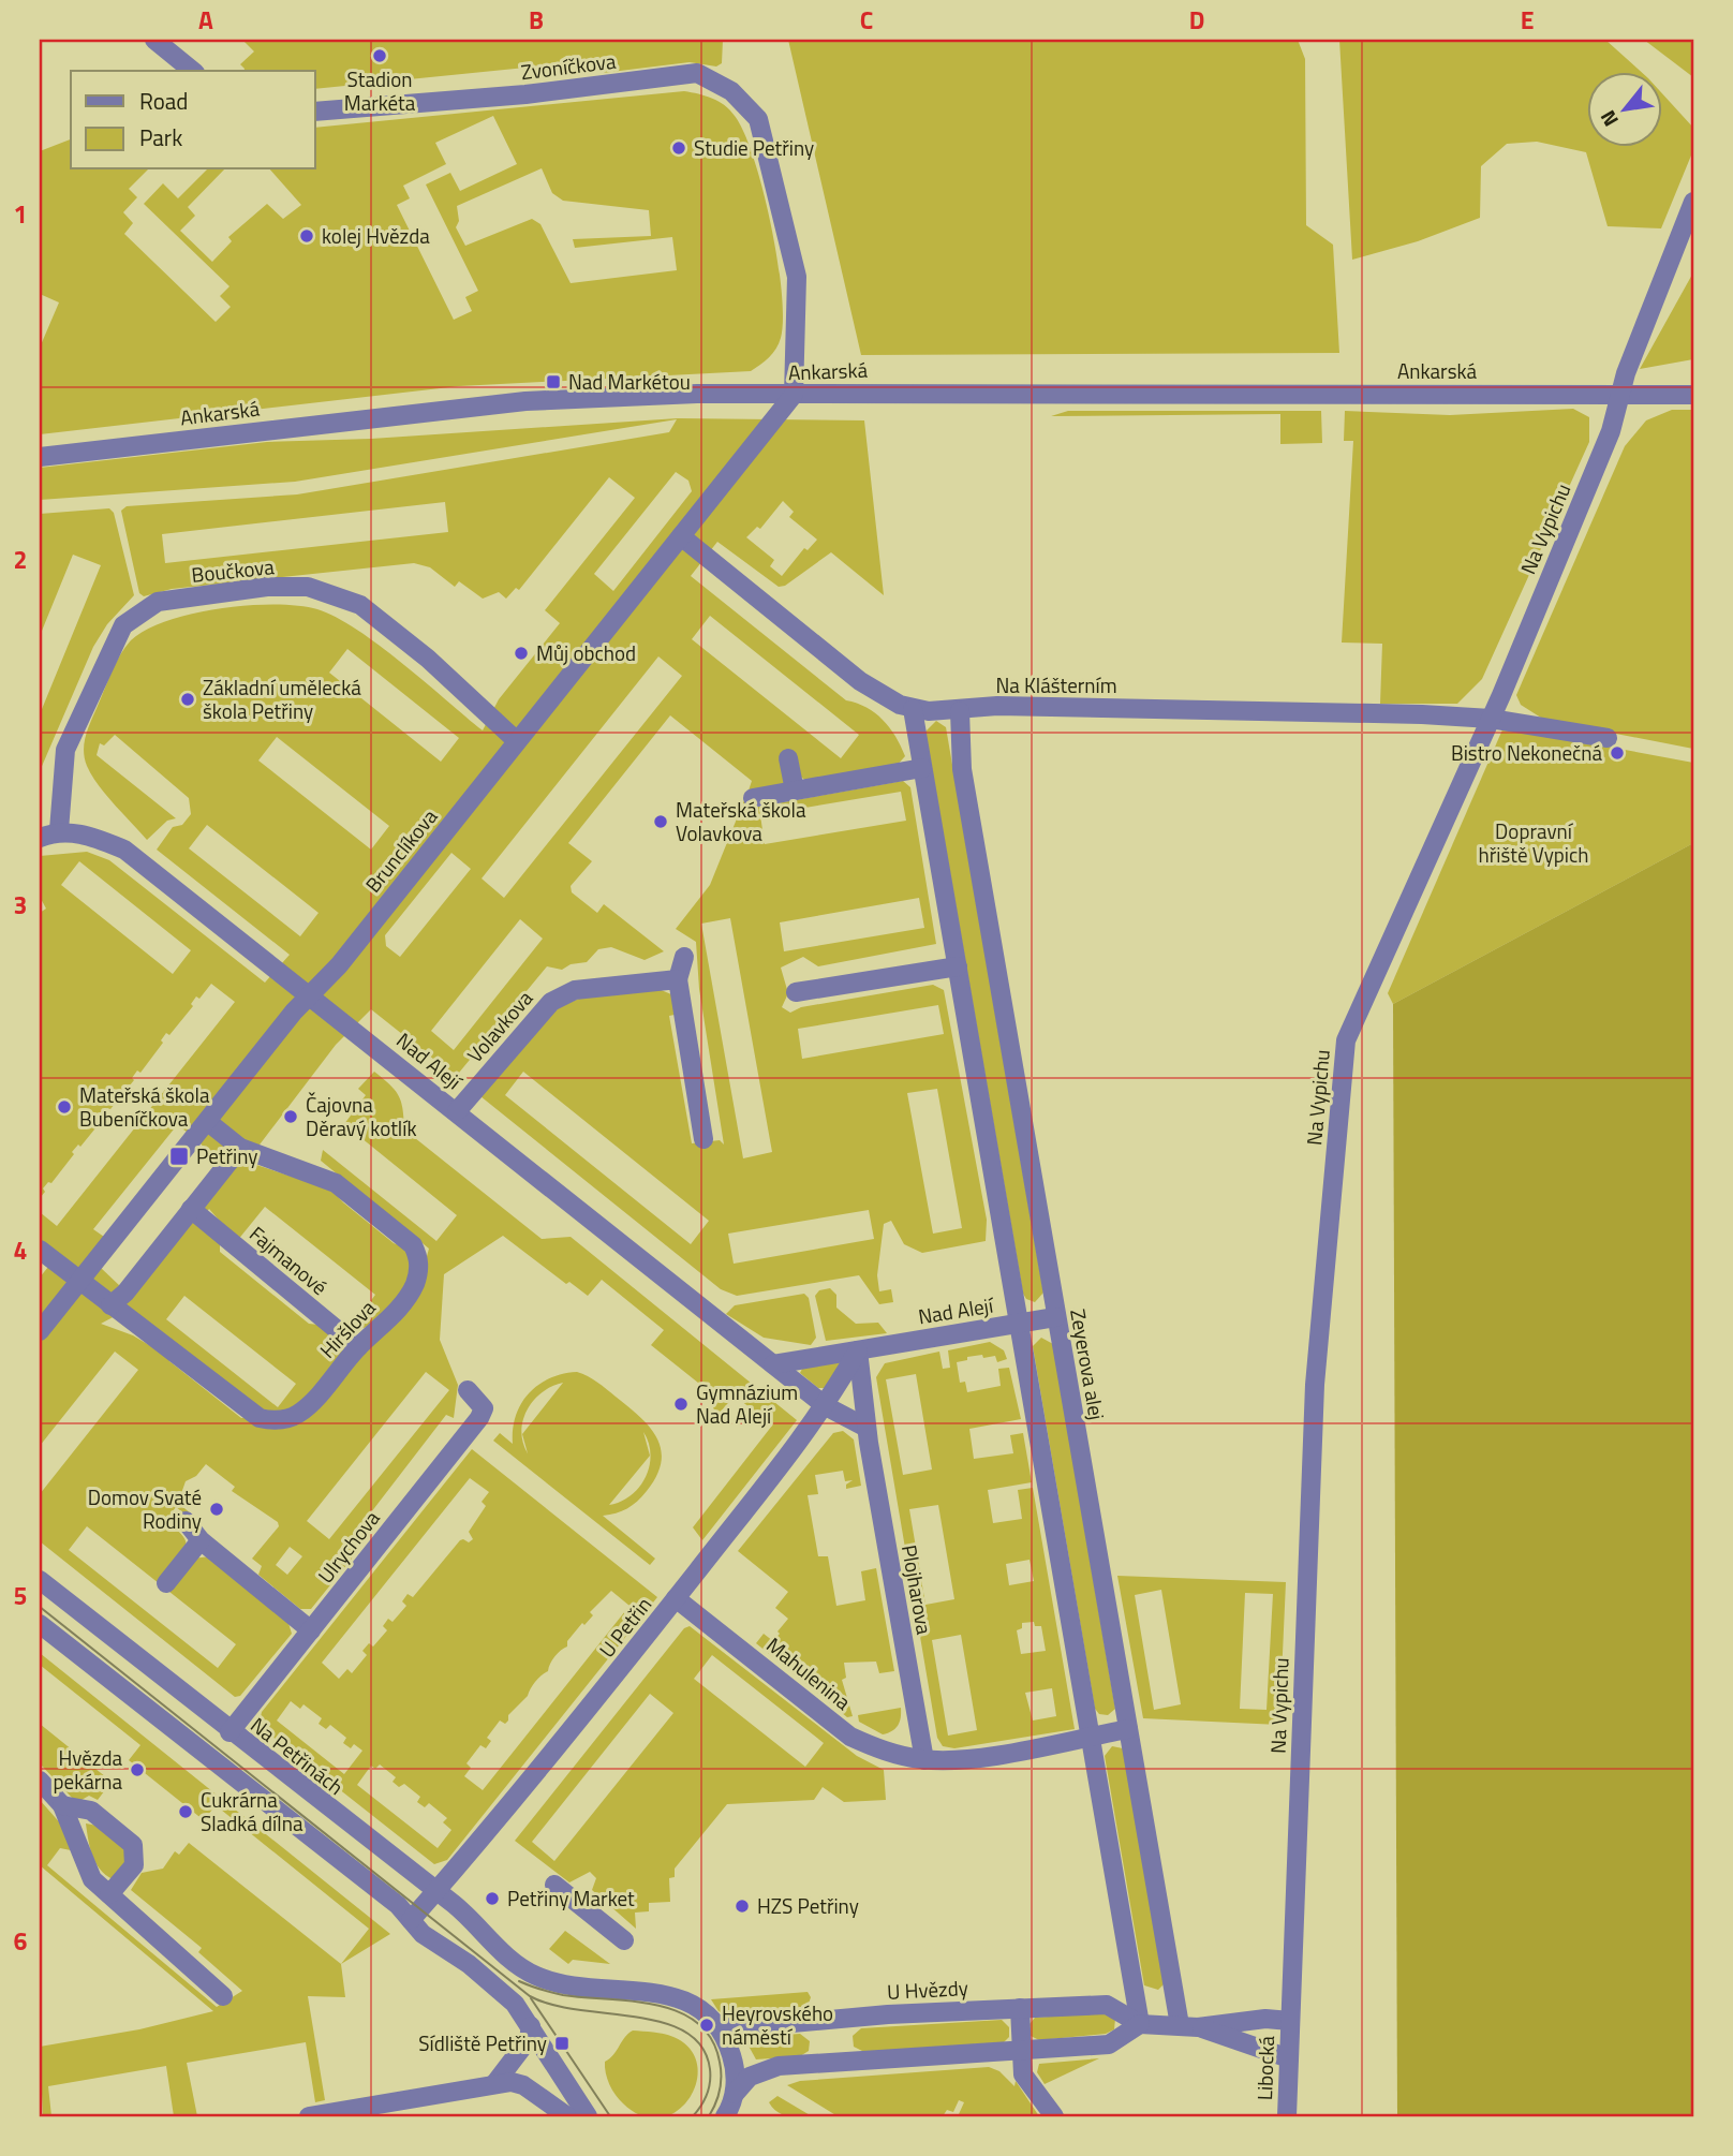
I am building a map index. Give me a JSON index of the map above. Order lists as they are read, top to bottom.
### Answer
{
  "streets": {
    "street": [
      "Zvoníčkova",
      "Ankarská",
      "Na Vypichu",
      "Boučkova",
      "Na Klášterním",
      "Brunclíkova",
      "Volavkova",
      "Nad Alejí",
      "Fajmanové",
      "Hiršlova",
      "Zeyerova alej",
      "Ulrychova",
      "Plojharova",
      "U Petřin",
      "Mahulenina",
      "Na Petřinách",
      "U Hvězdy",
      "Libocká"
    ]
  },
  "crossings": [
    ["Zvoníčkova", "Ankarská"],
    ["Zvoníčkova", "Brunclíkova"],
    ["Ankarská", "Na Vypichu"],
    ["Ankarská", "Brunclíkova"],
    ["Na Vypichu", "Na Klášterním"],
    ["Na Vypichu", "U Hvězdy"],
    ["Na Vypichu", "Libocká"],
    ["Boučkova", "Brunclíkova"],
    ["Boučkova", "Nad Alejí"],
    ["Na Klášterním", "Brunclíkova"],
    ["Na Klášterním", "Zeyerova alej"],
    ["Brunclíkova", "Nad Alejí"],
    ["Brunclíkova", "Hiršlova"],
    ["Volavkova", "Nad Alejí"],
    ["Nad Alejí", "Zeyerova alej"],
    ["Nad Alejí", "Plojharova"],
    ["Nad Alejí", "U Petřin"],
    ["Fajmanové", "Hiršlova"],
    ["Zeyerova alej", "Mahulenina"],
    ["Zeyerova alej", "U Hvězdy"],
    ["Ulrychova", "Na Petřinách"],
    ["Plojharova", "U Petřin"],
    ["Plojharova", "Mahulenina"],
    ["U Petřin", "Mahulenina"],
    ["U Petřin", "Na Petřinách"],
    ["Na Petřinách", "U Hvězdy"],
    ["U Hvězdy", "Libocká"]
  ],
  "parks": ["Dopravní hřiště Vypich"],
  "places": {
    "other": [
      "Stadion Markéta",
      "Studie Petřiny",
      "kolej Hvězda",
      "Můj obchod",
      "Základní umělecká škola Petřiny",
      "Bistro Nekonečná",
      "Mateřská škola Volavkova",
      "Mateřská škola Bubeníčkova",
      "Čajovna Děravý kotlík",
      "Gymnázium Nad Alejí",
      "Domov Svaté Rodiny",
      "Hvězda pekárna",
      "Cukrárna Sladká dílna",
      "Petřiny Market",
      "HZS Petřiny",
      "Heyrovského náměstí"
    ],
    "transit": ["Nad Markétou", "Petřiny", "Sídliště Petřiny"]
  },
  "legend": ["Road", "Park"],
  "north": "bottom left",
  "grid": {
    "columns": [
      "A",
      "B",
      "C",
      "D",
      "E"
    ],
    "rows": [
      "1",
      "2",
      "3",
      "4",
      "5",
      "6"
    ]
  }
}
